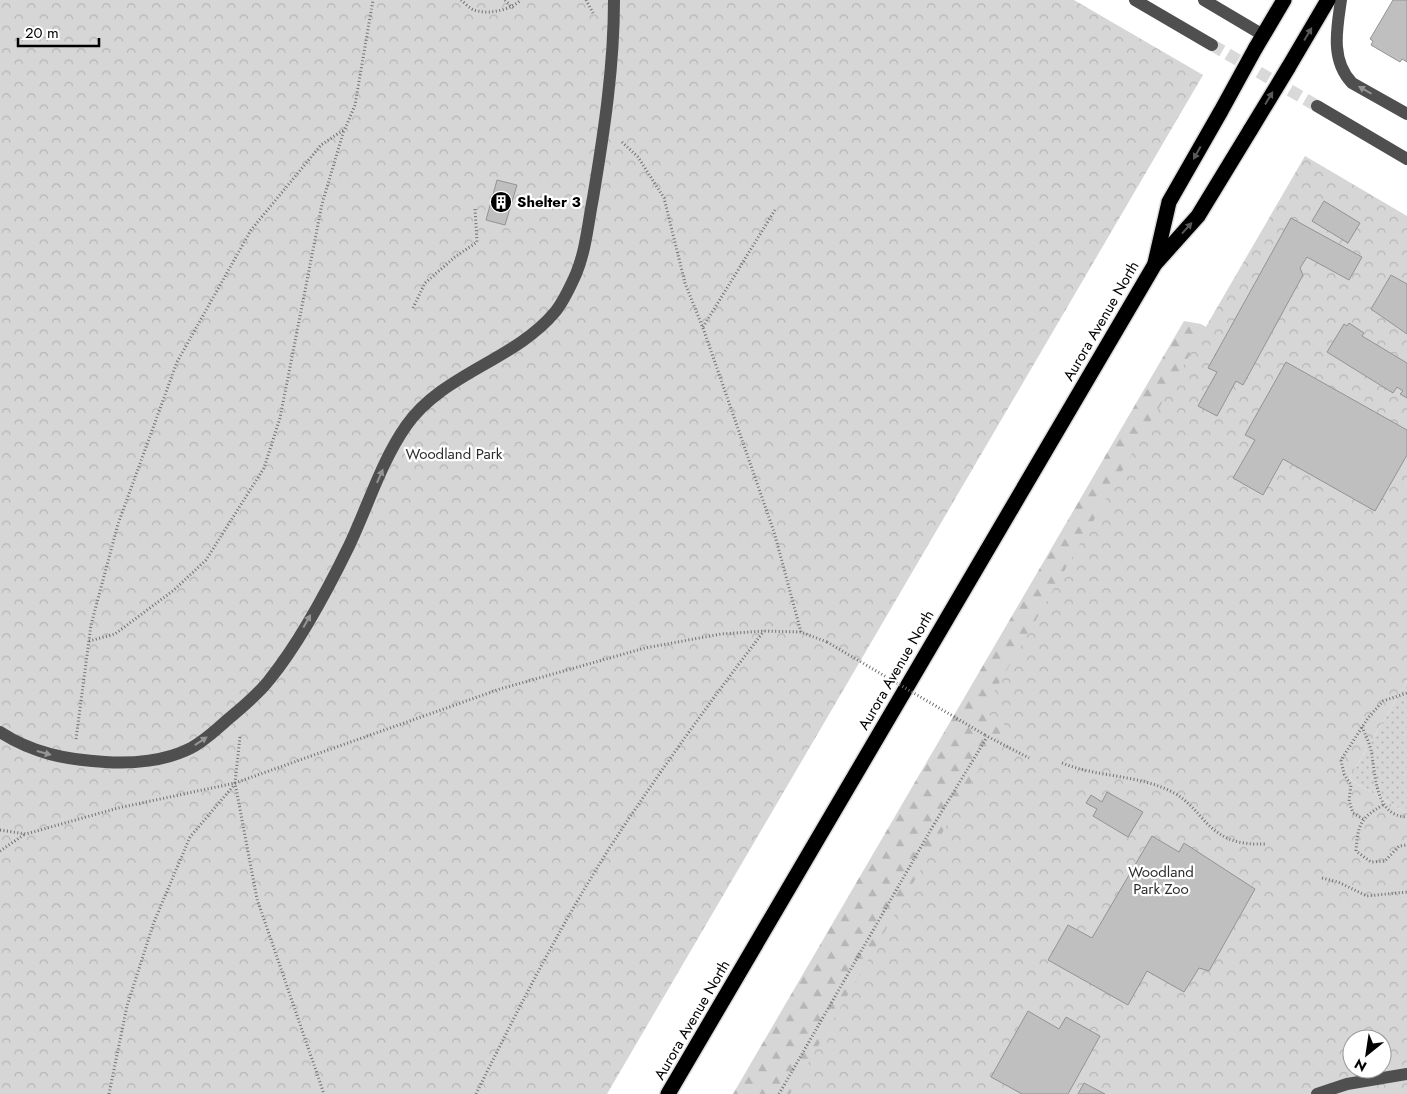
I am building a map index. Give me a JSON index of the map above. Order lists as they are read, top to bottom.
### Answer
{
  "streets": {
    "highway": ["Aurora Avenue North"]
  },
  "parks": ["Woodland Park", "Woodland Park Zoo"],
  "places": {
    "building": ["Shelter 3"]
  },
  "scale_bar": "20 m",
  "north": "bottom left"
}
